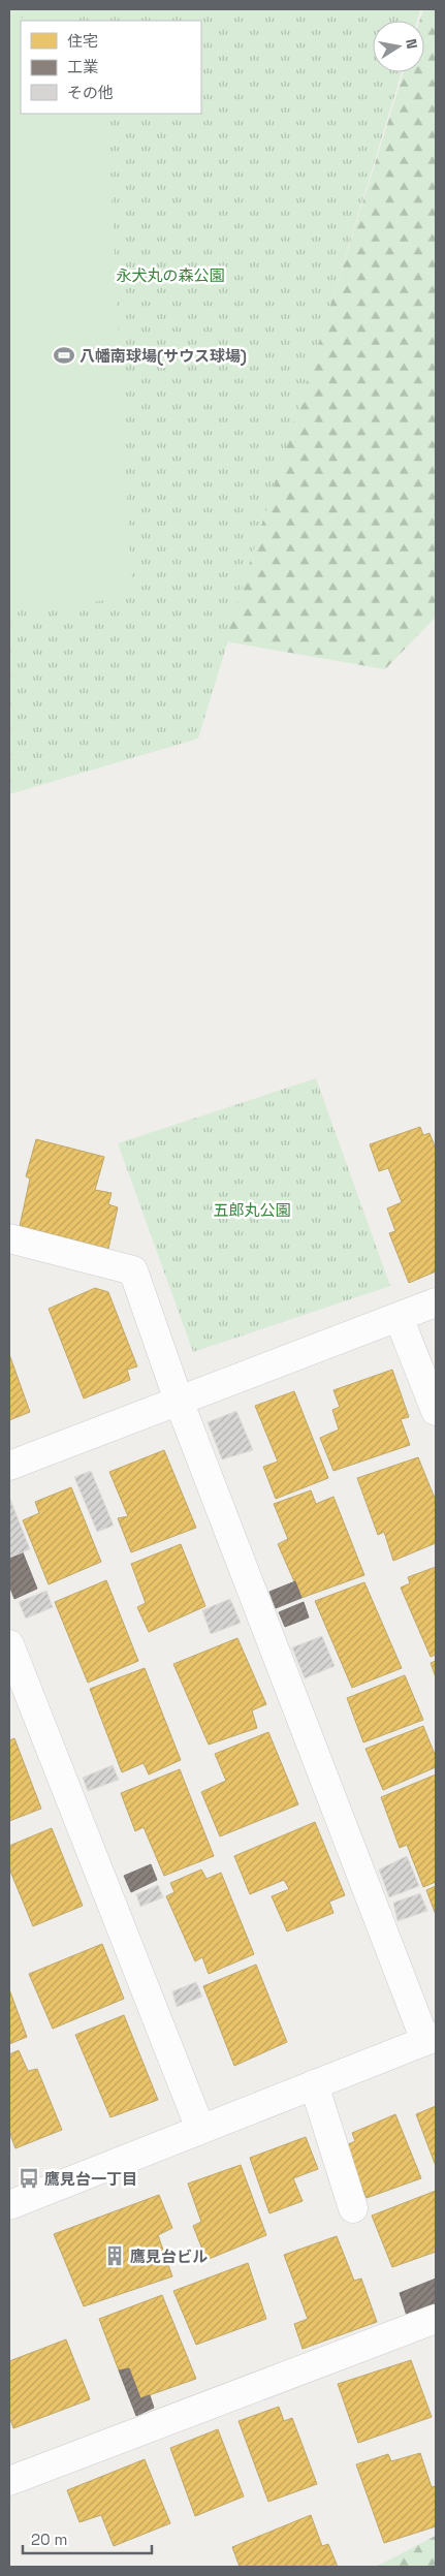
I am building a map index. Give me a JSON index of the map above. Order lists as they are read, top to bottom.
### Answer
{
  "parks": ["永犬丸の森公園", "五郎丸公園"],
  "places": {
    "sports": ["八幡南球場(サウス球場)"],
    "bus stop": ["鷹見台一丁目"],
    "building": ["鷹見台ビル"]
  },
  "legend": ["住宅", "工業", "その他"],
  "scale_bar": "20 m",
  "north": "right"
}
